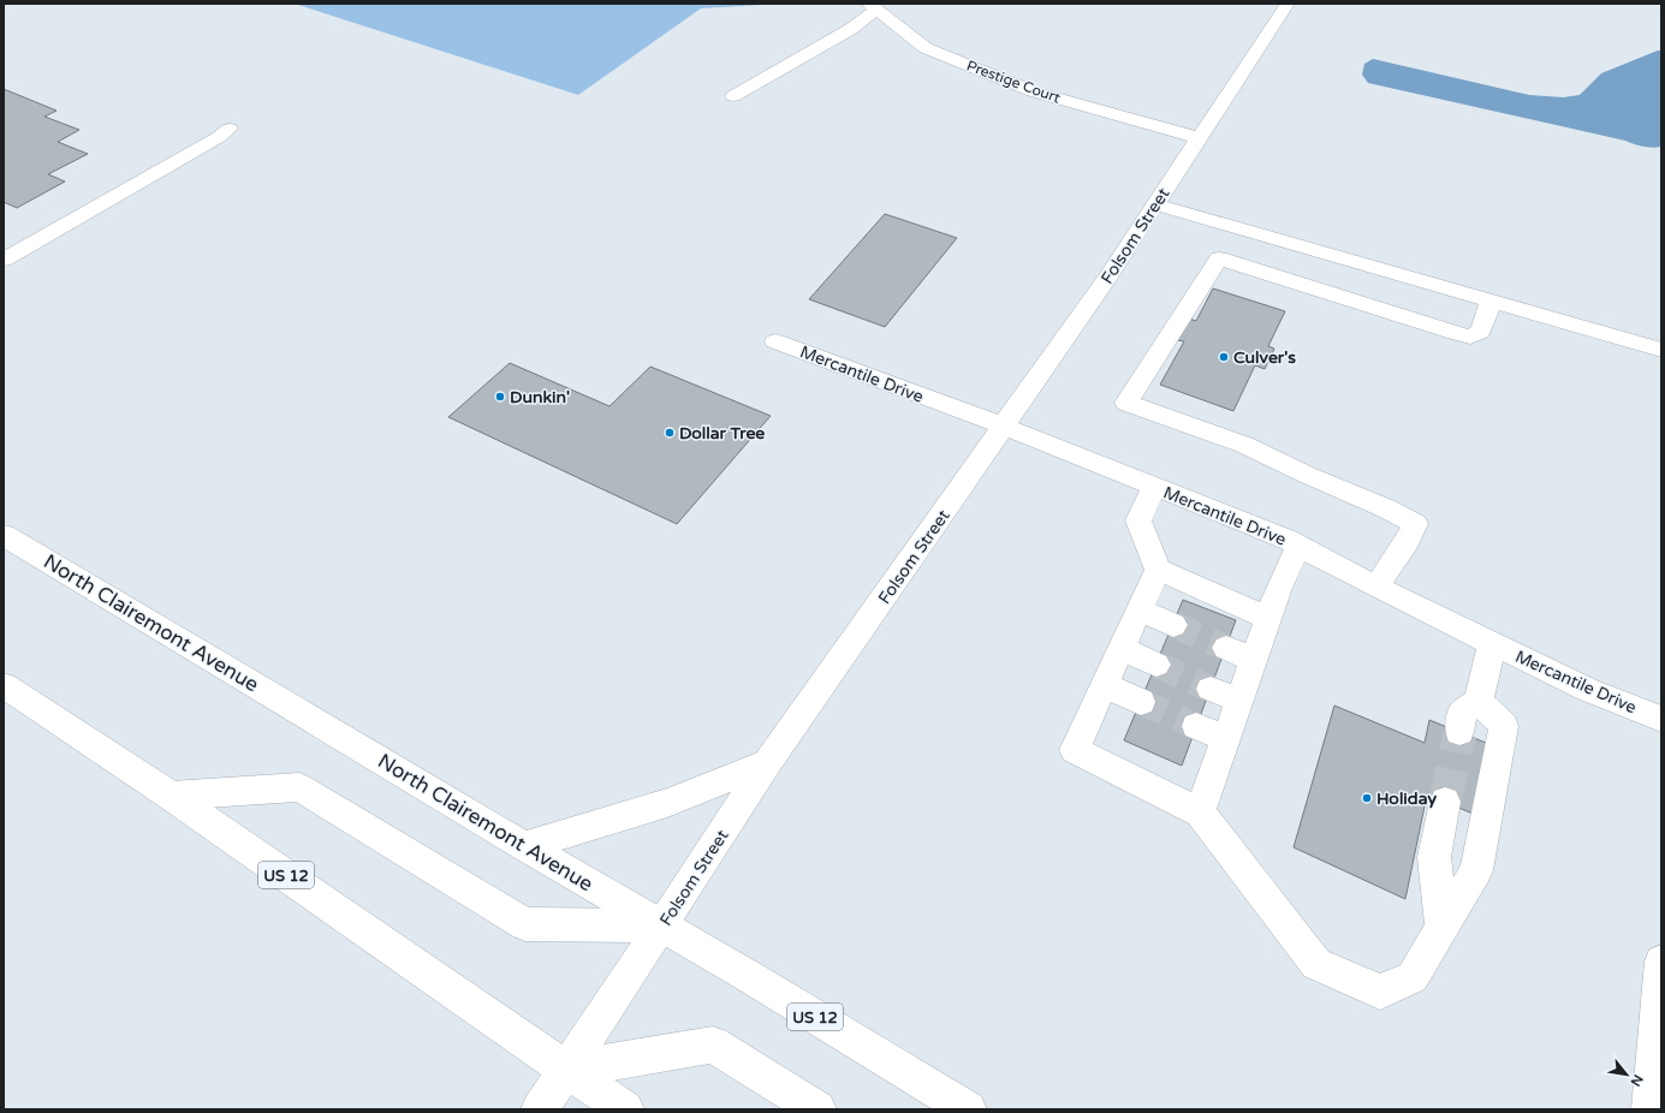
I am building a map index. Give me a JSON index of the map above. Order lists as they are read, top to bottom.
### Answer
{
  "streets": {
    "street": [
      "Prestige Court",
      "Folsom Street",
      "Mercantile Drive",
      "North Clairemont Avenue",
      "US 12"
    ]
  },
  "crossings": [
    ["Prestige Court", "Folsom Street"],
    ["Folsom Street", "Mercantile Drive"],
    ["Folsom Street", "North Clairemont Avenue"],
    ["Folsom Street", "US 12"]
  ],
  "places": [
    "Culver's",
    "Dunkin'",
    "Dollar Tree",
    "Holiday"
  ],
  "north": "bottom right"
}
